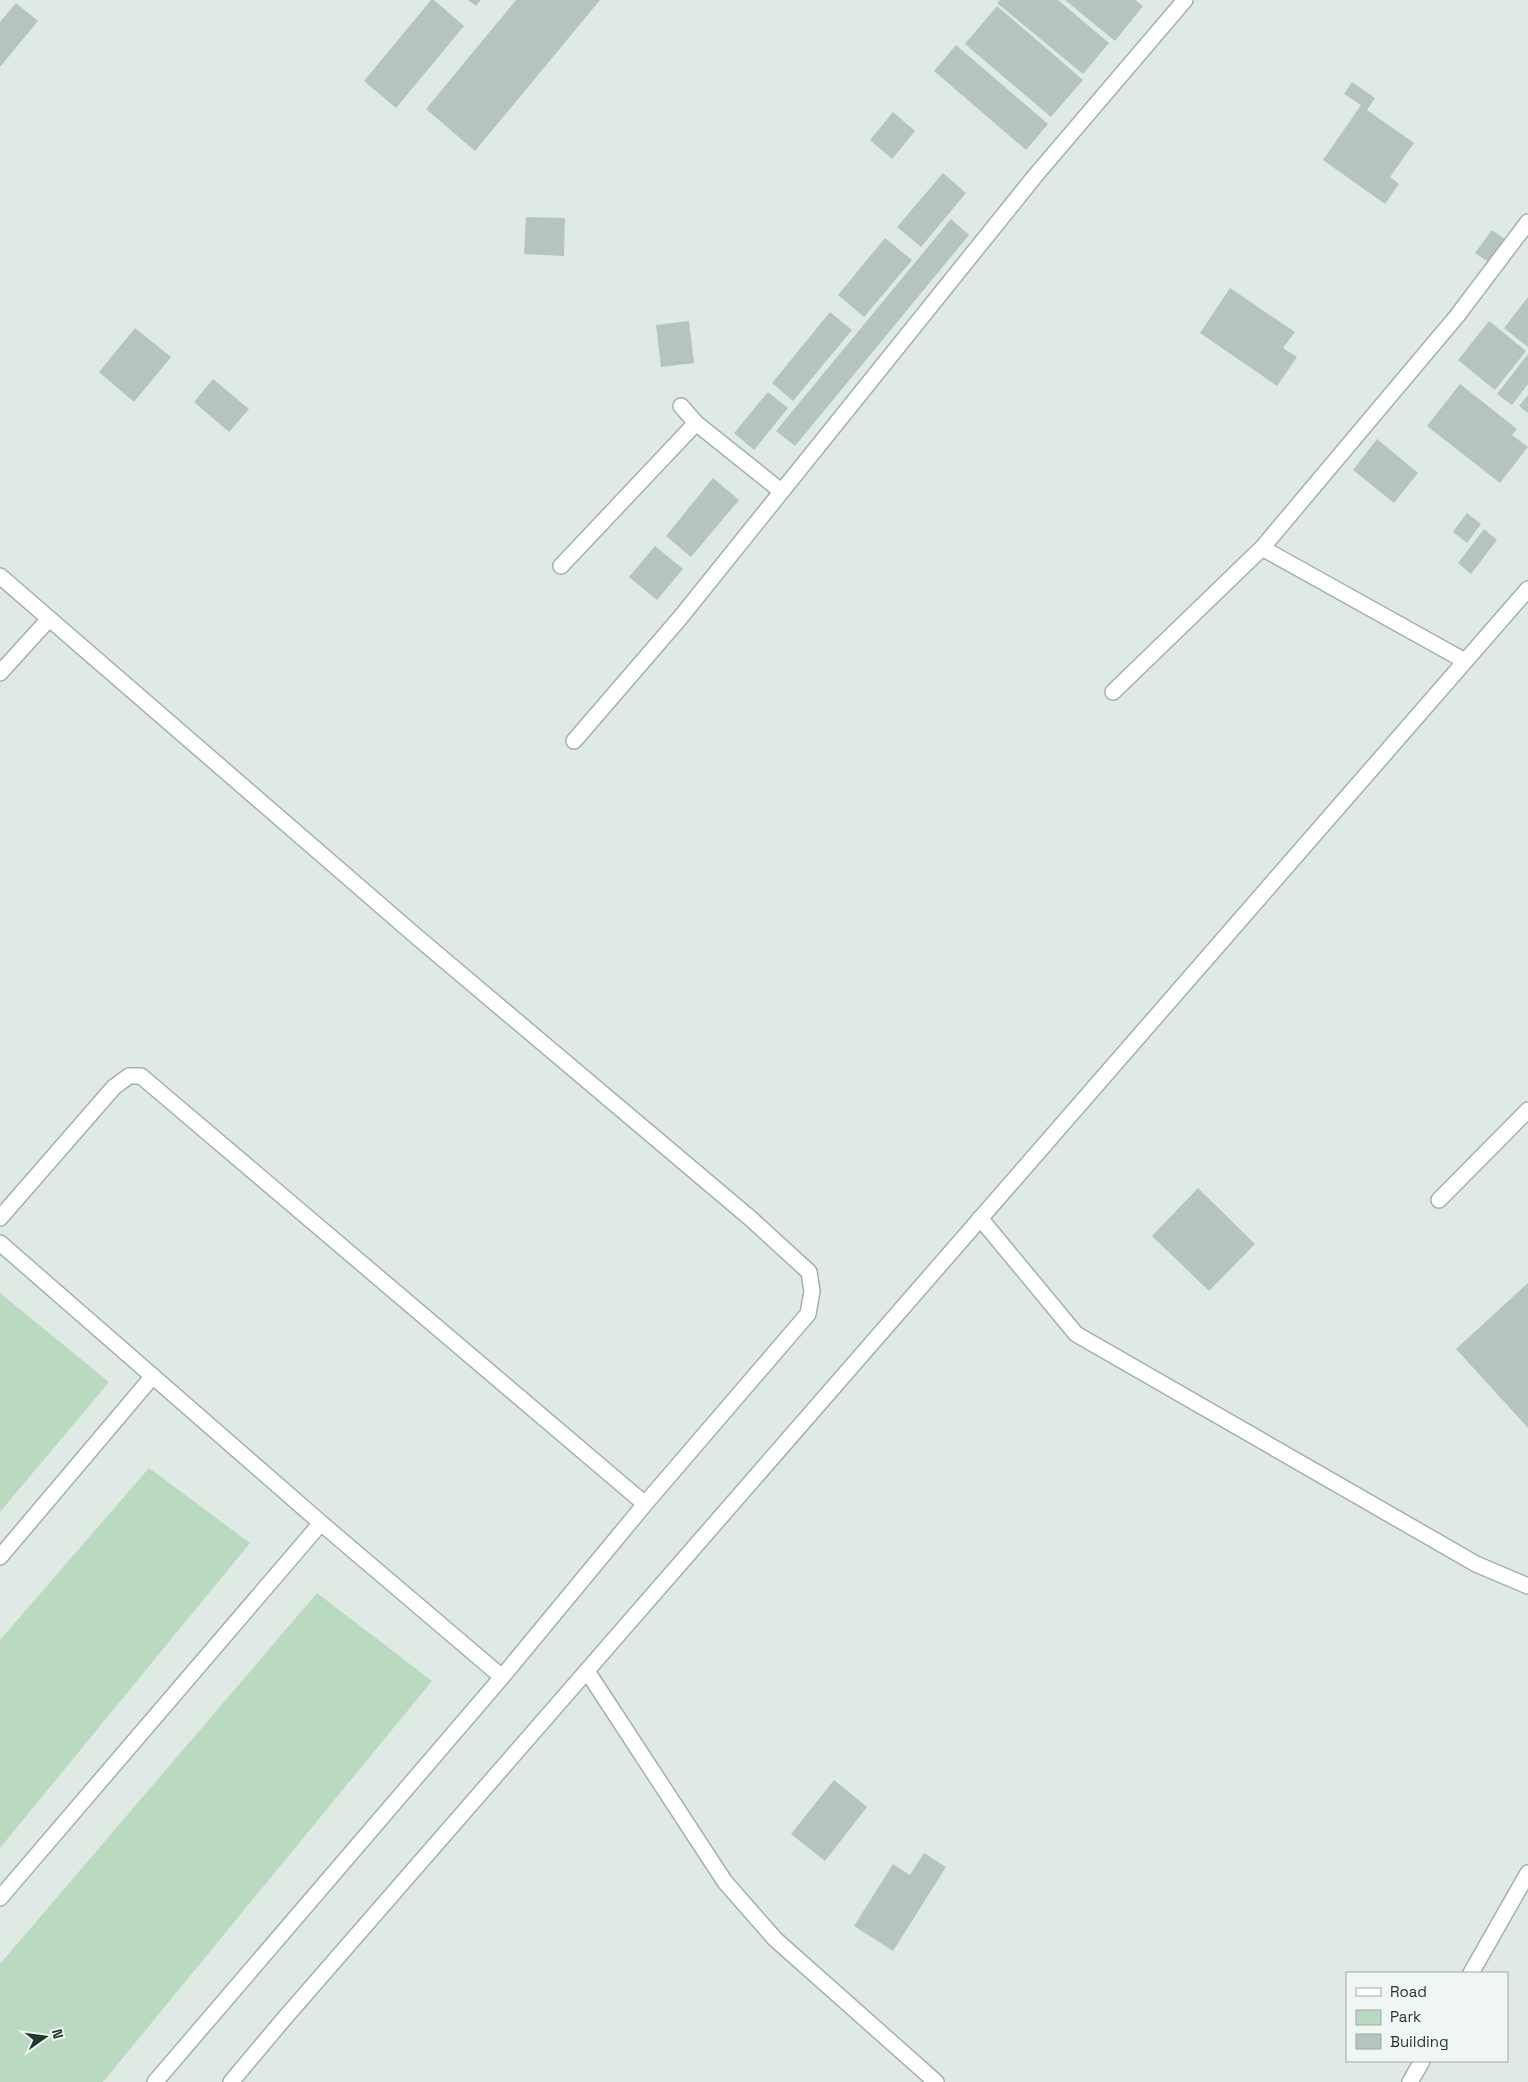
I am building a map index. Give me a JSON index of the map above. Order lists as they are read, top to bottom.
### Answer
{
  "legend": ["Road", "Park", "Building"],
  "north": "right"
}
